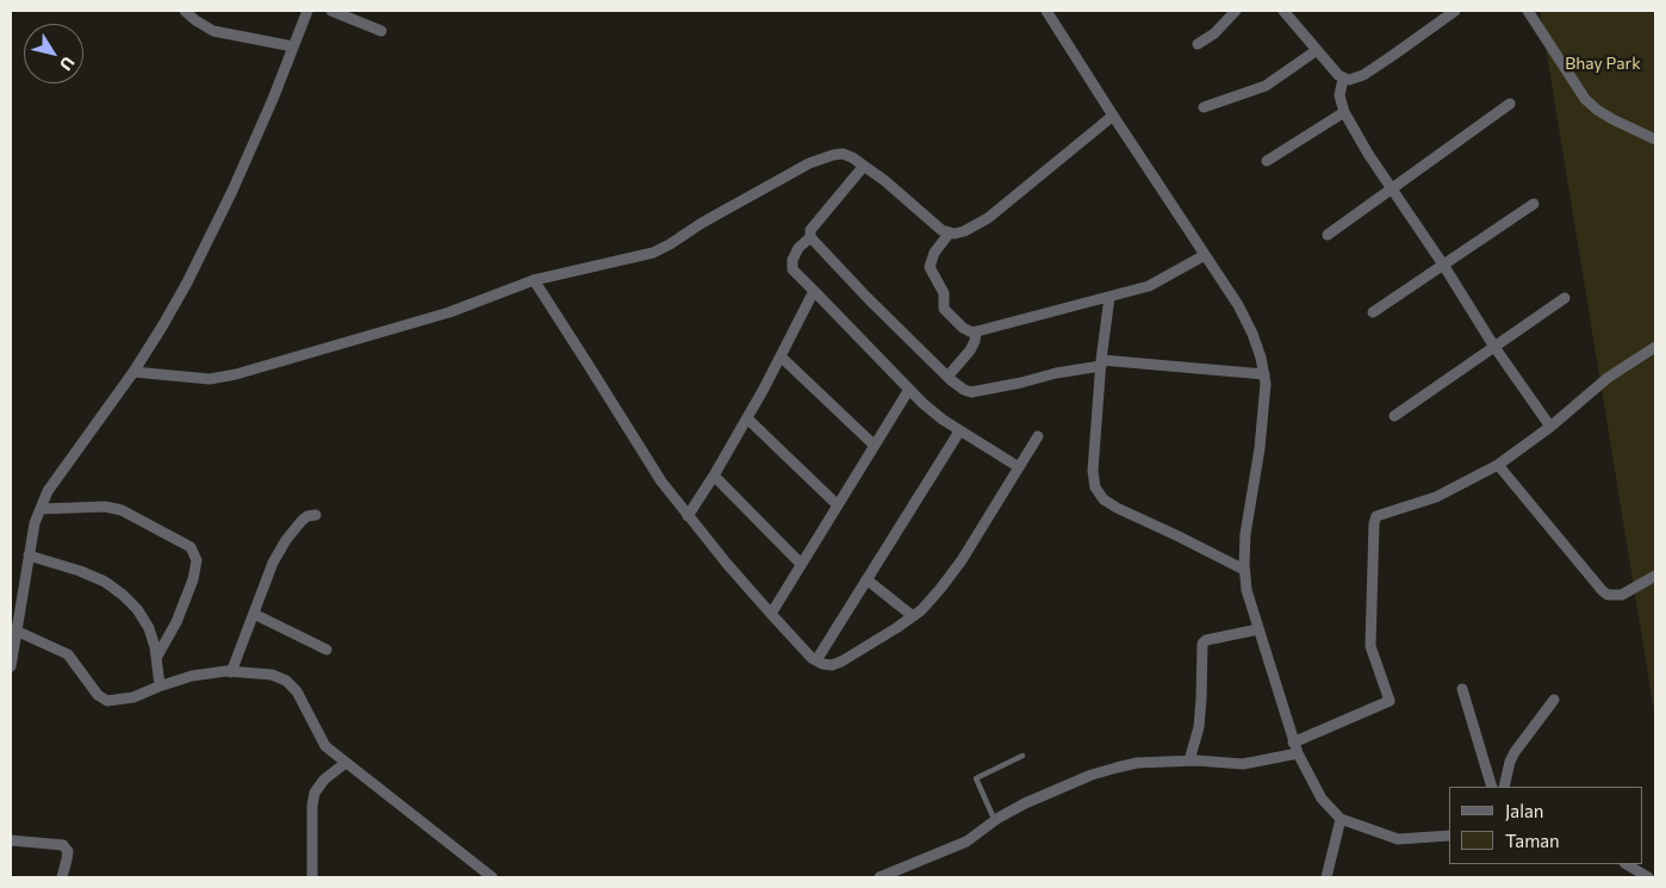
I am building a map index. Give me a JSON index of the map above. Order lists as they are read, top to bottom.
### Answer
{
  "parks": ["Bhay Park"],
  "legend": ["Jalan", "Taman"],
  "north": "bottom right"
}
